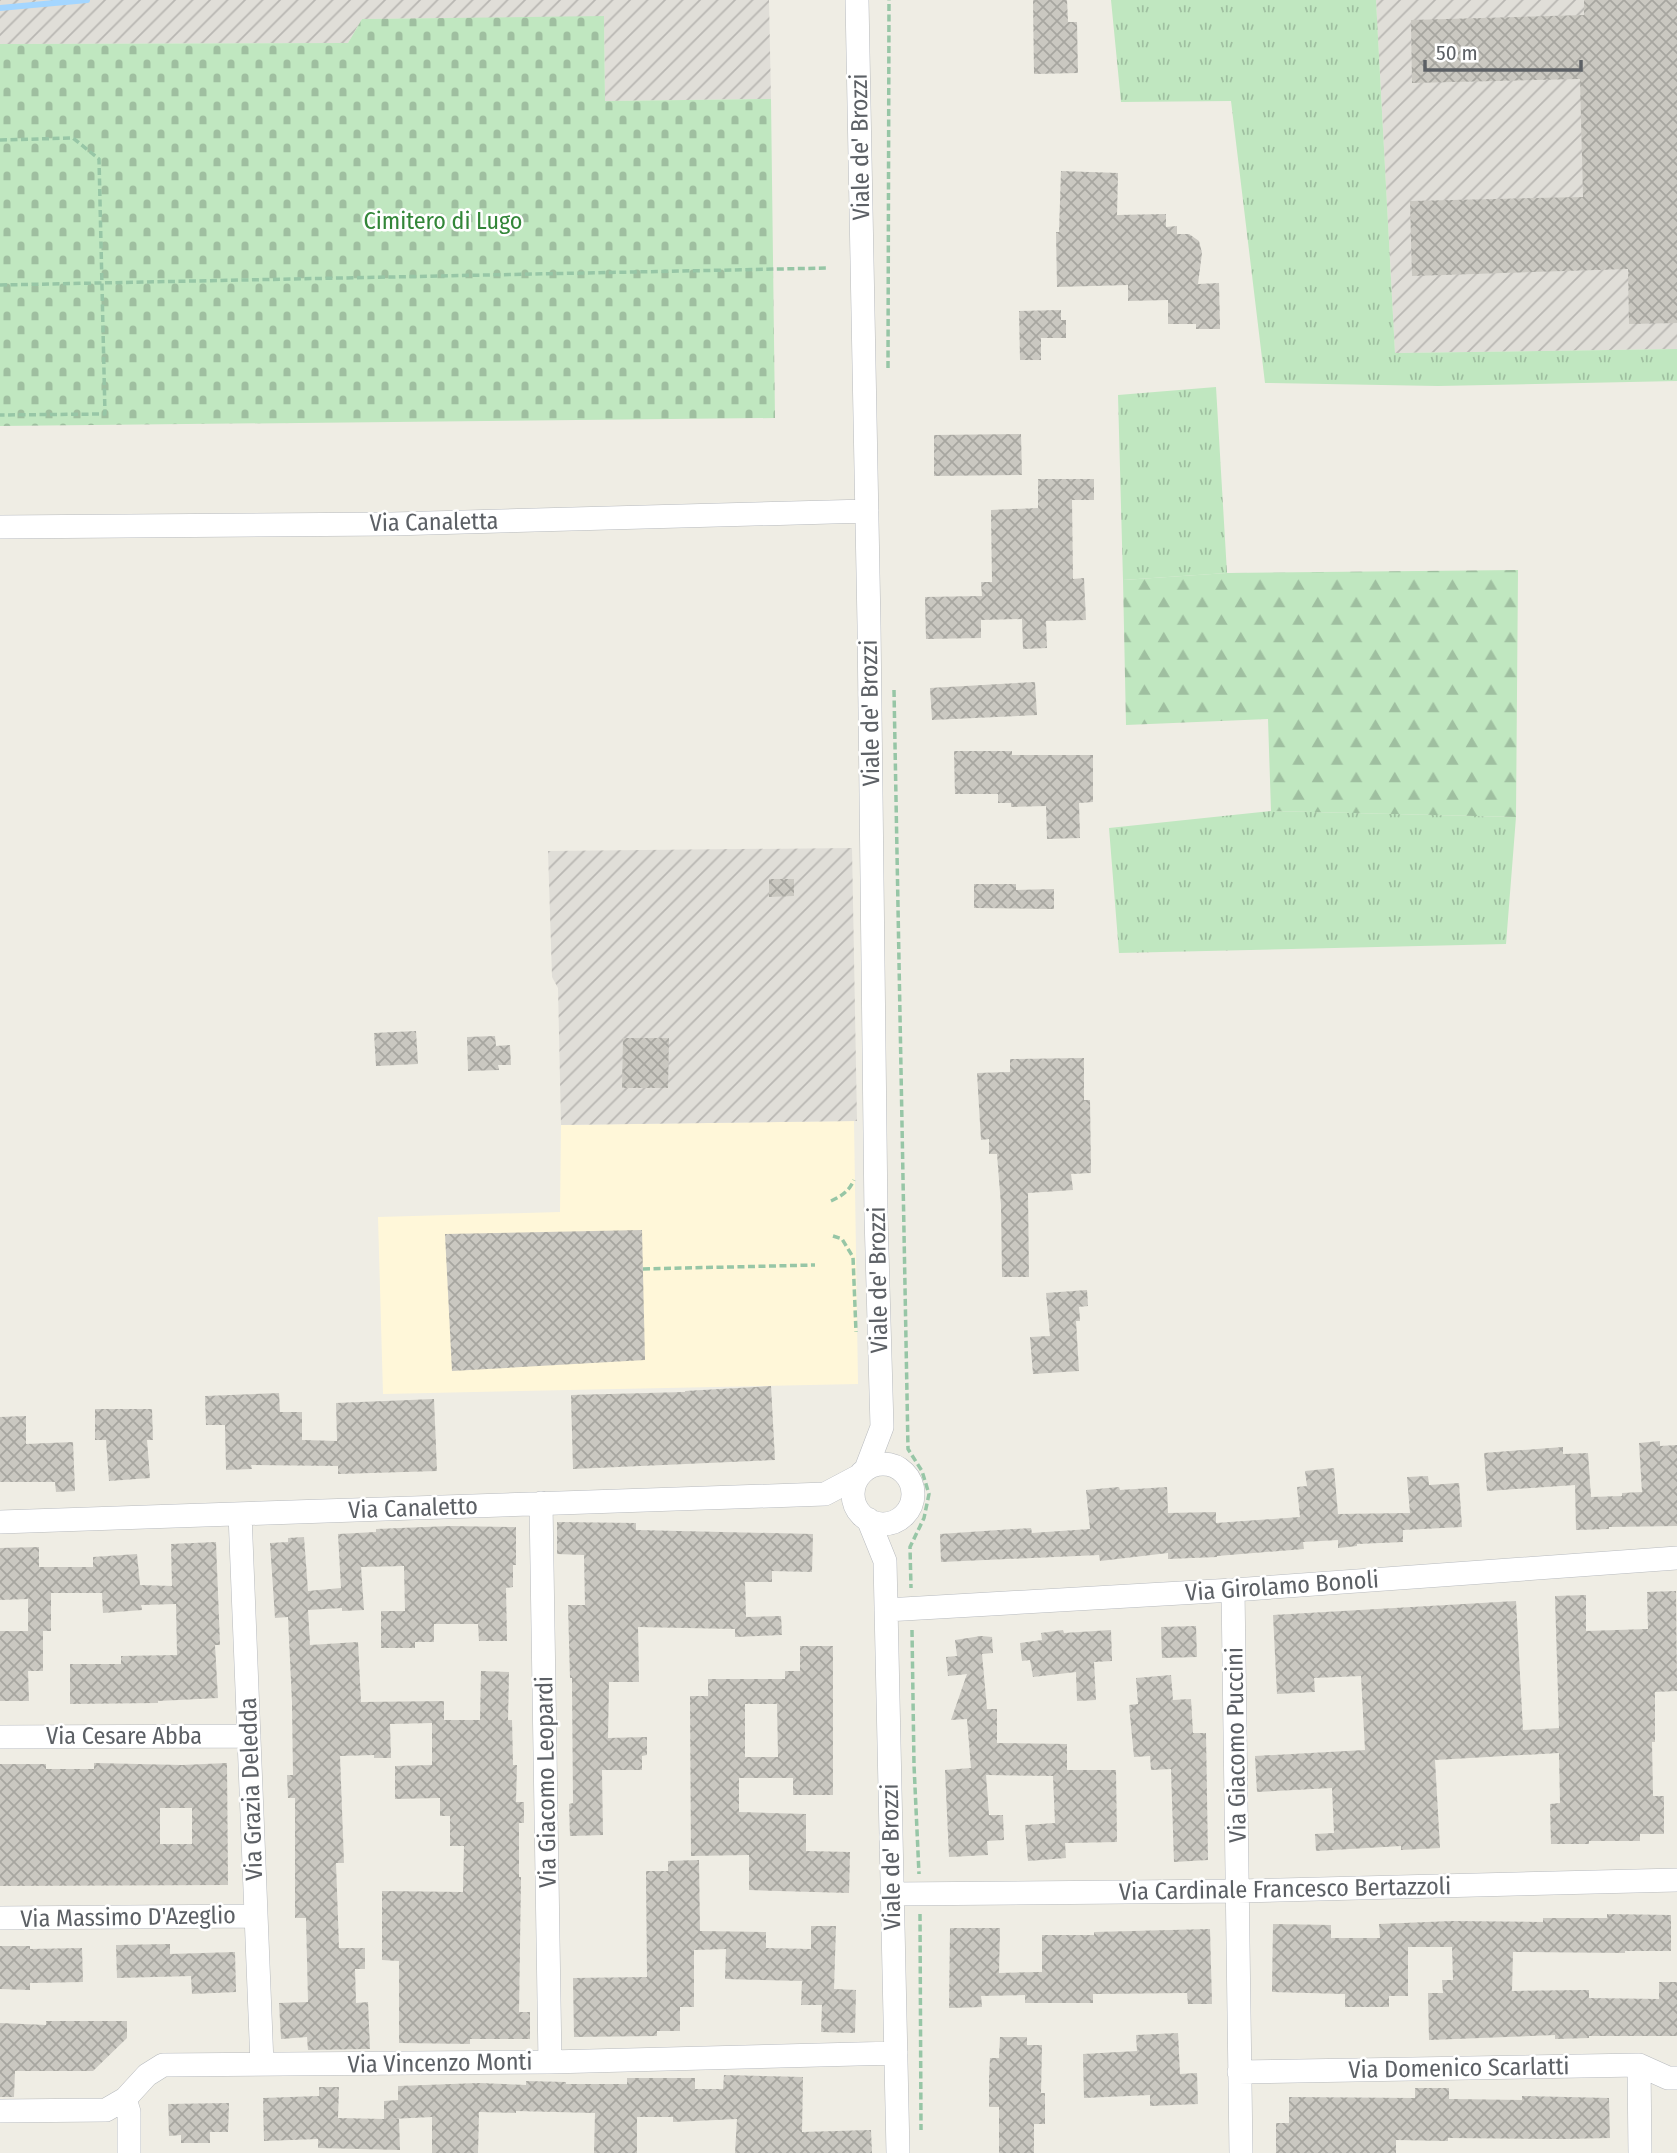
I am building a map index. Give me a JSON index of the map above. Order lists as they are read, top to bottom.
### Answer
{
  "streets": {
    "street": [
      "Viale de' Brozzi",
      "Via Canaletta",
      "Via Canaletto",
      "Via Girolamo Bonoli",
      "Via Cesare Abba",
      "Via Giacomo Puccini",
      "Via Giacomo Leopardi",
      "Via Grazia Deledda",
      "Via Cardinale Francesco Bertazzoli",
      "Via Massimo D'Azeglio",
      "Via Vincenzo Monti",
      "Via Domenico Scarlatti"
    ]
  },
  "crossings": [
    ["Viale de' Brozzi", "Via Canaletta"],
    ["Viale de' Brozzi", "Via Canaletto"],
    ["Viale de' Brozzi", "Via Girolamo Bonoli"],
    ["Viale de' Brozzi", "Via Cardinale Francesco Bertazzoli"],
    ["Viale de' Brozzi", "Via Vincenzo Monti"],
    ["Via Canaletto", "Via Giacomo Leopardi"],
    ["Via Canaletto", "Via Grazia Deledda"],
    ["Via Girolamo Bonoli", "Via Giacomo Puccini"],
    ["Via Cesare Abba", "Via Grazia Deledda"],
    ["Via Giacomo Puccini", "Via Cardinale Francesco Bertazzoli"],
    ["Via Giacomo Puccini", "Via Domenico Scarlatti"],
    ["Via Giacomo Leopardi", "Via Vincenzo Monti"],
    ["Via Grazia Deledda", "Via Massimo D'Azeglio"],
    ["Via Grazia Deledda", "Via Vincenzo Monti"]
  ],
  "parks": ["Cimitero di Lugo"],
  "scale_bar": "50 m"
}
